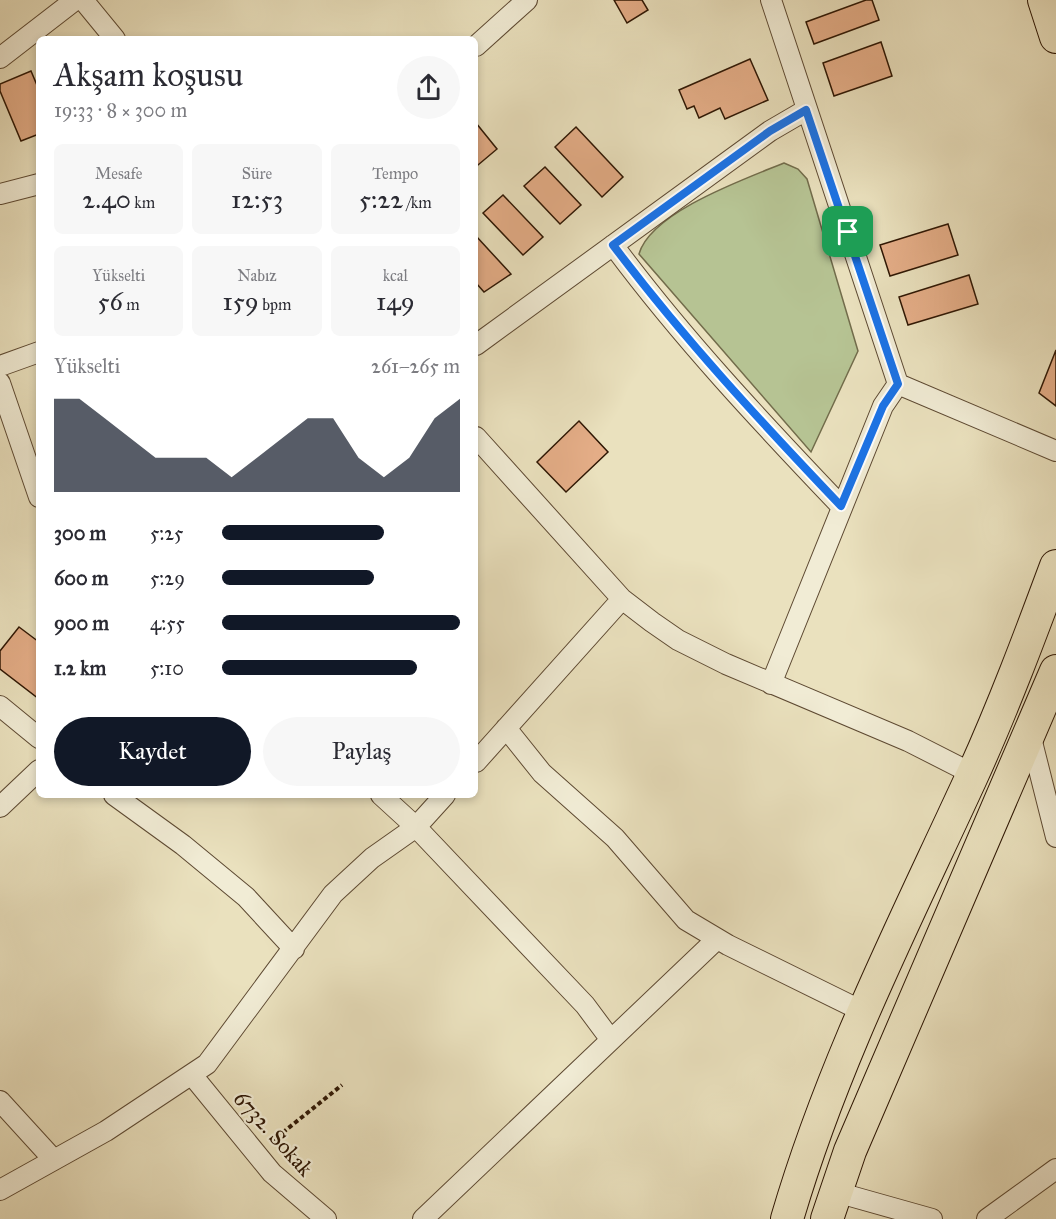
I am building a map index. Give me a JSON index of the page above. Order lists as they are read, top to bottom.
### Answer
{
  "streets": {
    "street": ["6732. Sokak"]
  },
  "page": {
    "heading": ["Akşam koşusu", "19:33 · 8 × 300 m"],
    "stats": [
      ["Mesafe", "2.40 km"],
      ["Süre", "12:53"],
      ["Tempo", "5:22 /km"],
      ["Yükselti", "56 m"],
      ["Nabız", "159 bpm"],
      ["kcal", "149"]
    ],
    "chart": ["Yükselti", "261–265 m"],
    "list": [
      {
        "name": "300 m",
        "note": "5:25"
      },
      {
        "name": "600 m",
        "note": "5:29"
      },
      {
        "name": "900 m",
        "note": "4:55"
      },
      {
        "name": "1.2 km",
        "note": "5:10"
      }
    ],
    "buttons": ["Kaydet", "Paylaş"]
  }
}
